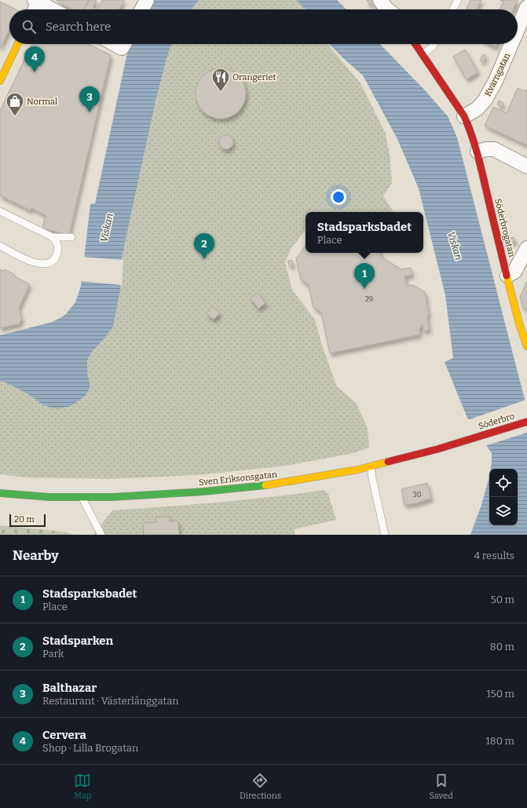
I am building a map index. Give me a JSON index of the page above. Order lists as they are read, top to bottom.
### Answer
{
  "streets": {
    "street": [
      "Kvarngatan",
      "Söderbrogatan",
      "Söderbro",
      "Sven Eriksonsgatan"
    ]
  },
  "crossings": [
    ["Kvarngatan", "Söderbrogatan"],
    ["Söderbro", "Sven Eriksonsgatan"]
  ],
  "water": ["Viskan"],
  "places": {
    "restaurant": ["Orangeriet"],
    "shop": ["Normal"]
  },
  "house_numbers": ["29", "30"],
  "scale_bar": "20 m",
  "page": {
    "search": "Search here",
    "pins": [
      "4",
      "3",
      "2",
      "1"
    ],
    "popup": ["Stadsparksbadet", "Place"],
    "scale": "20 m",
    "heading": ["Nearby", "4 results"],
    "list": [
      {
        "mark": "1",
        "name": "Stadsparksbadet",
        "note": "Place",
        "value": "50 m"
      },
      {
        "mark": "2",
        "name": "Stadsparken",
        "note": "Park",
        "value": "80 m"
      },
      {
        "mark": "3",
        "name": "Balthazar",
        "note": "Restaurant · Västerlånggatan",
        "value": "150 m"
      },
      {
        "mark": "4",
        "name": "Cervera",
        "note": "Shop · Lilla Brogatan",
        "value": "180 m"
      }
    ],
    "nav": ["Map", "Directions", "Saved"]
  }
}
